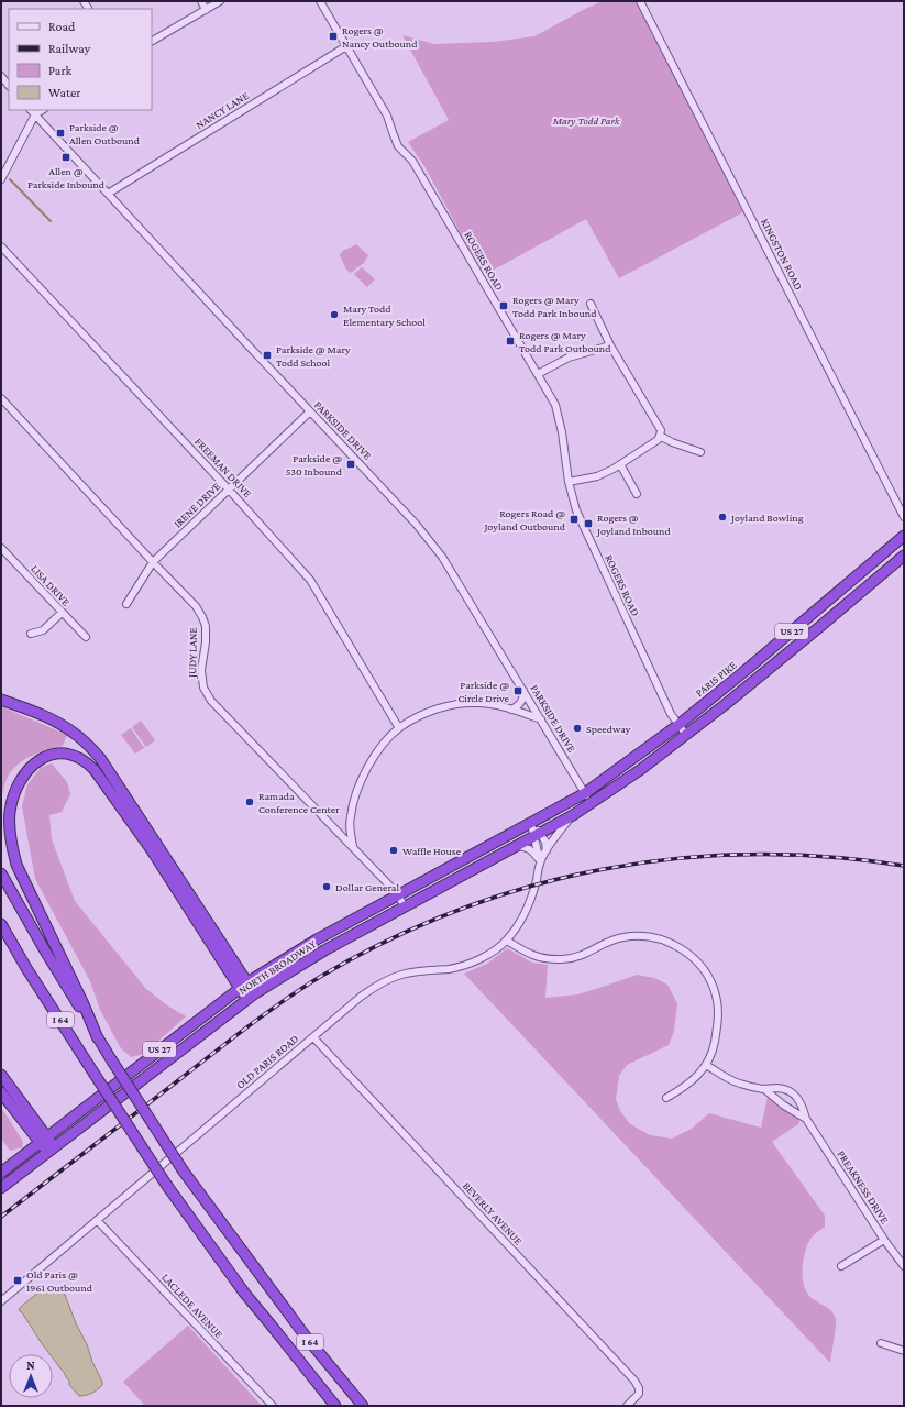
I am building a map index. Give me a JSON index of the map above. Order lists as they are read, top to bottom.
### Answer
{
  "streets": {
    "highway": [
      "US 27",
      "PARIS PIKE",
      "NORTH BROADWAY",
      "I 64"
    ],
    "street": [
      "NANCY LANE",
      "KINGSTON ROAD",
      "ROGERS ROAD",
      "PARKSIDE DRIVE",
      "FREEMAN DRIVE",
      "IRENE DRIVE",
      "LISA DRIVE",
      "JUDY LANE",
      "OLD PARIS ROAD",
      "PREAKNESS DRIVE",
      "BEVERLY AVENUE",
      "LACLEDE AVENUE"
    ]
  },
  "crossings": [
    ["NANCY LANE", "ROGERS ROAD"],
    ["NANCY LANE", "PARKSIDE DRIVE"],
    ["ROGERS ROAD", "US 27"],
    ["ROGERS ROAD", "PARIS PIKE"],
    ["PARKSIDE DRIVE", "IRENE DRIVE"],
    ["PARKSIDE DRIVE", "US 27"],
    ["PARKSIDE DRIVE", "PARIS PIKE"],
    ["PARKSIDE DRIVE", "NORTH BROADWAY"],
    ["FREEMAN DRIVE", "IRENE DRIVE"],
    ["IRENE DRIVE", "JUDY LANE"],
    ["US 27", "NORTH BROADWAY"],
    ["JUDY LANE", "NORTH BROADWAY"],
    ["PARIS PIKE", "NORTH BROADWAY"],
    ["NORTH BROADWAY", "OLD PARIS ROAD"],
    ["OLD PARIS ROAD", "BEVERLY AVENUE"],
    ["OLD PARIS ROAD", "LACLEDE AVENUE"]
  ],
  "parks": ["Mary Todd Park"],
  "places": {
    "transit": [
      "Rogers @ Nancy Outbound",
      "Parkside @ Allen Outbound",
      "Allen @ Parkside Inbound",
      "Rogers @ Mary Todd Park Inbound",
      "Rogers @ Mary Todd Park Outbound",
      "Parkside @ Mary Todd School",
      "Parkside @ 530 Inbound",
      "Rogers Road @ Joyland Outbound",
      "Rogers @ Joyland Inbound",
      "Parkside @ Circle Drive",
      "Old Paris @ 1961 Outbound"
    ],
    "other": [
      "Mary Todd Elementary School",
      "Joyland Bowling",
      "Speedway",
      "Ramada Conference Center",
      "Waffle House",
      "Dollar General"
    ]
  },
  "legend": [
    "Road",
    "Railway",
    "Park",
    "Water"
  ],
  "north": "top"
}
